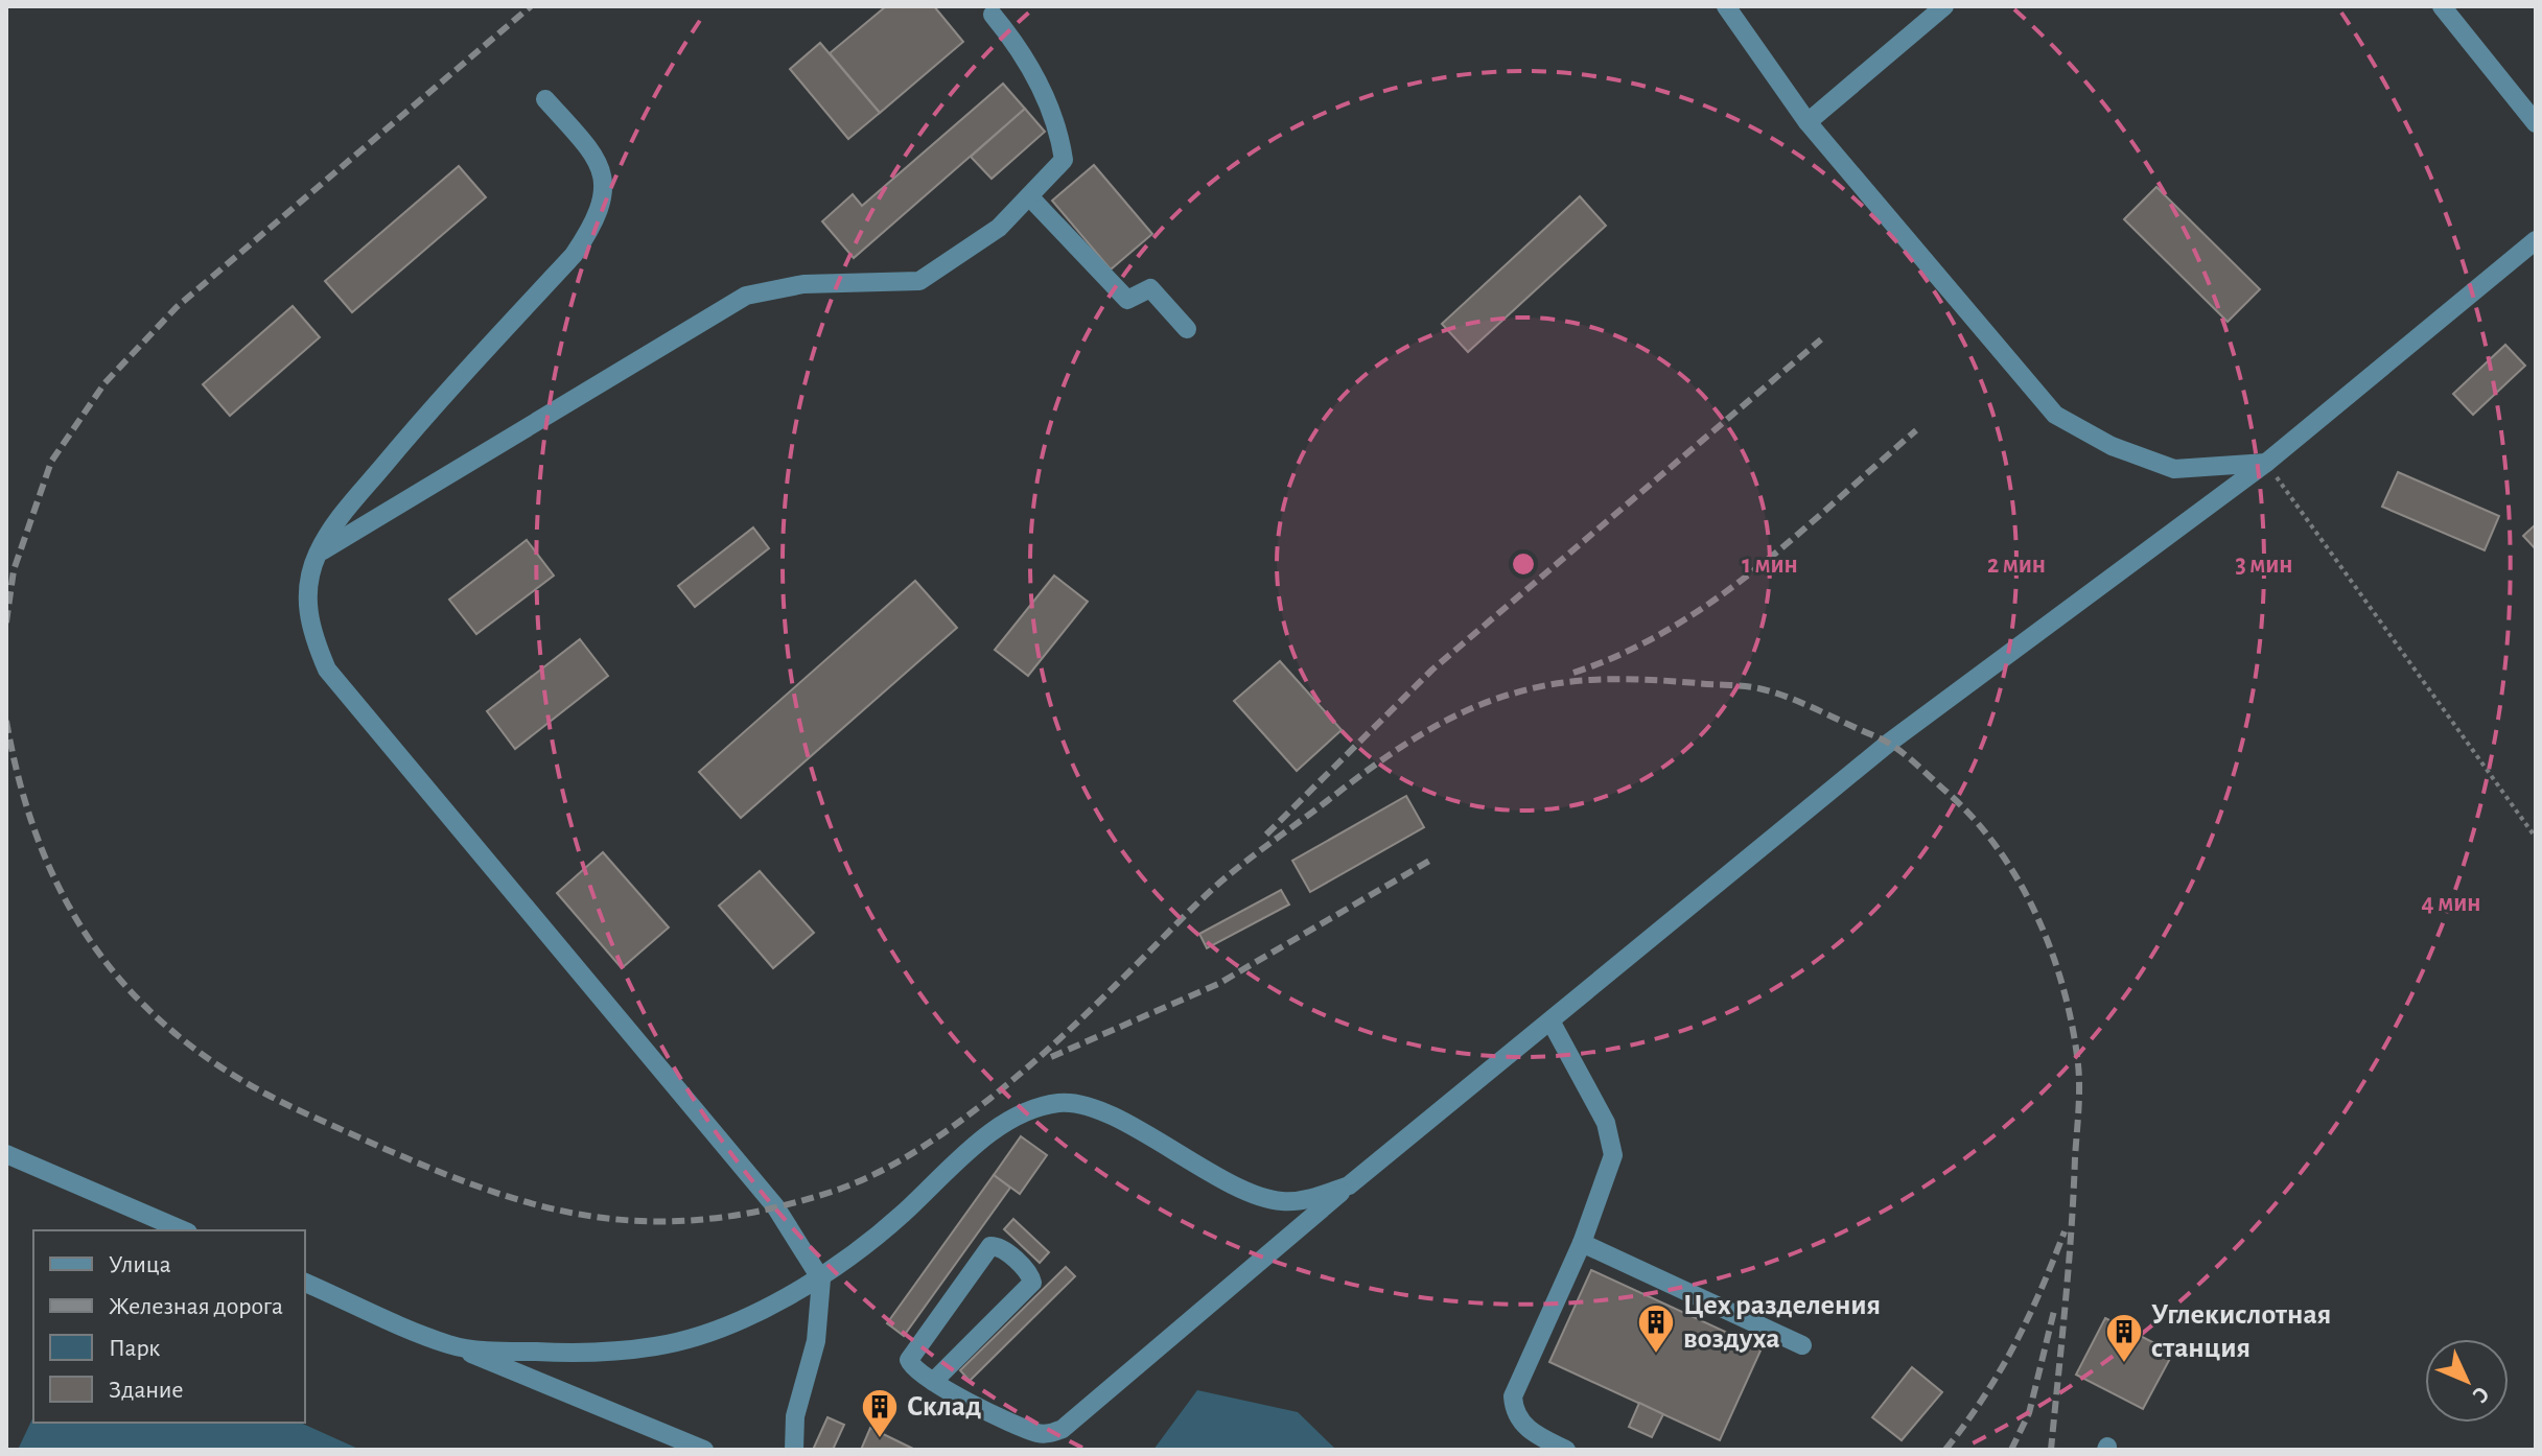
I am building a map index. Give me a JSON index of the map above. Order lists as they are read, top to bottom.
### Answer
{
  "places": {
    "building": ["Цех разделения воздуха", "Углекислотная станция", "Склад"]
  },
  "legend": [
    "Улица",
    "Железная дорога",
    "Парк",
    "Здание"
  ],
  "north": "bottom right",
  "rings": [
    "1 мин",
    "2 мин",
    "3 мин",
    "4 мин"
  ]
}
